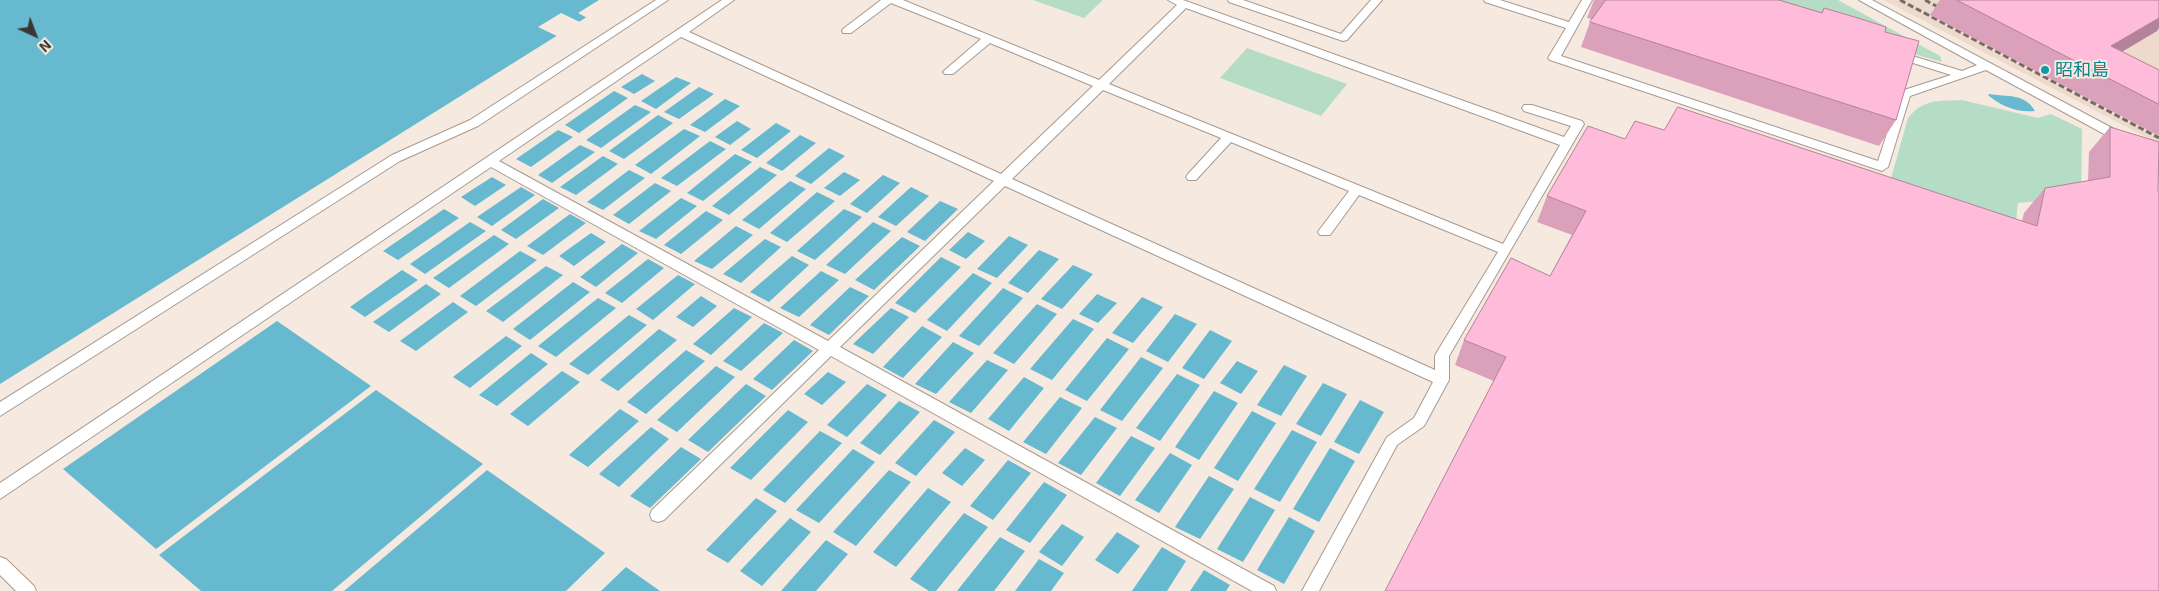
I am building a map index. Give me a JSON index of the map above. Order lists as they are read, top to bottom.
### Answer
{
  "places": ["昭和島"],
  "north": "bottom right"
}
